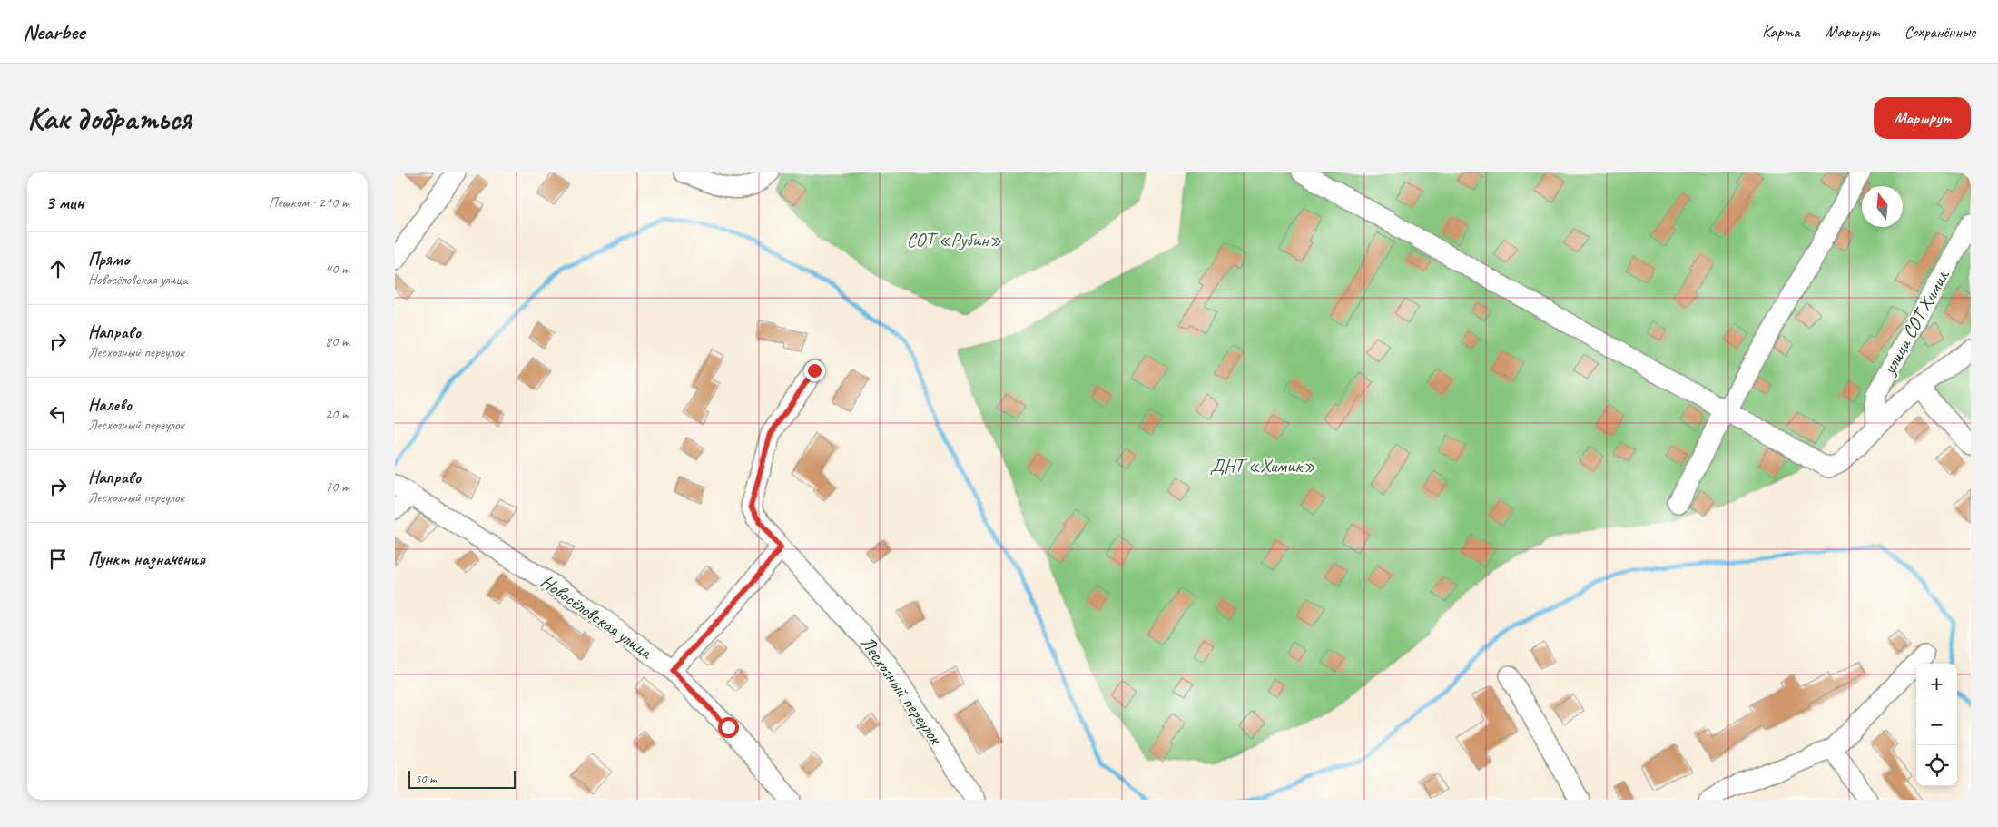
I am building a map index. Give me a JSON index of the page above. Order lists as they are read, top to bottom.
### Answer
{
  "streets": {
    "street": ["улица СОТ Химик", "Новосёловская улица", "Лесхозный переулок"]
  },
  "parks": ["СОТ «Рубин»", "ДНТ «Химик»"],
  "scale_bar": "50 m",
  "north": "top",
  "page": {
    "header": "Nearbee",
    "nav": ["Карта", "Маршрут", "Сохранённые"],
    "buttons": "Маршрут",
    "title": "Как добраться",
    "heading": ["3 мин", "Пешком · 210 m"],
    "list": [
      ["Прямо", "Новосёловская улица", "40 m"],
      ["Направо", "Лесхозный переулок", "80 m"],
      ["Налево", "Лесхозный переулок", "20 m"],
      ["Направо", "Лесхозный переулок", "70 m"],
      "Пункт назначения"
    ],
    "map_buttons": ["+", "−"],
    "scale": "50 m"
  }
}
